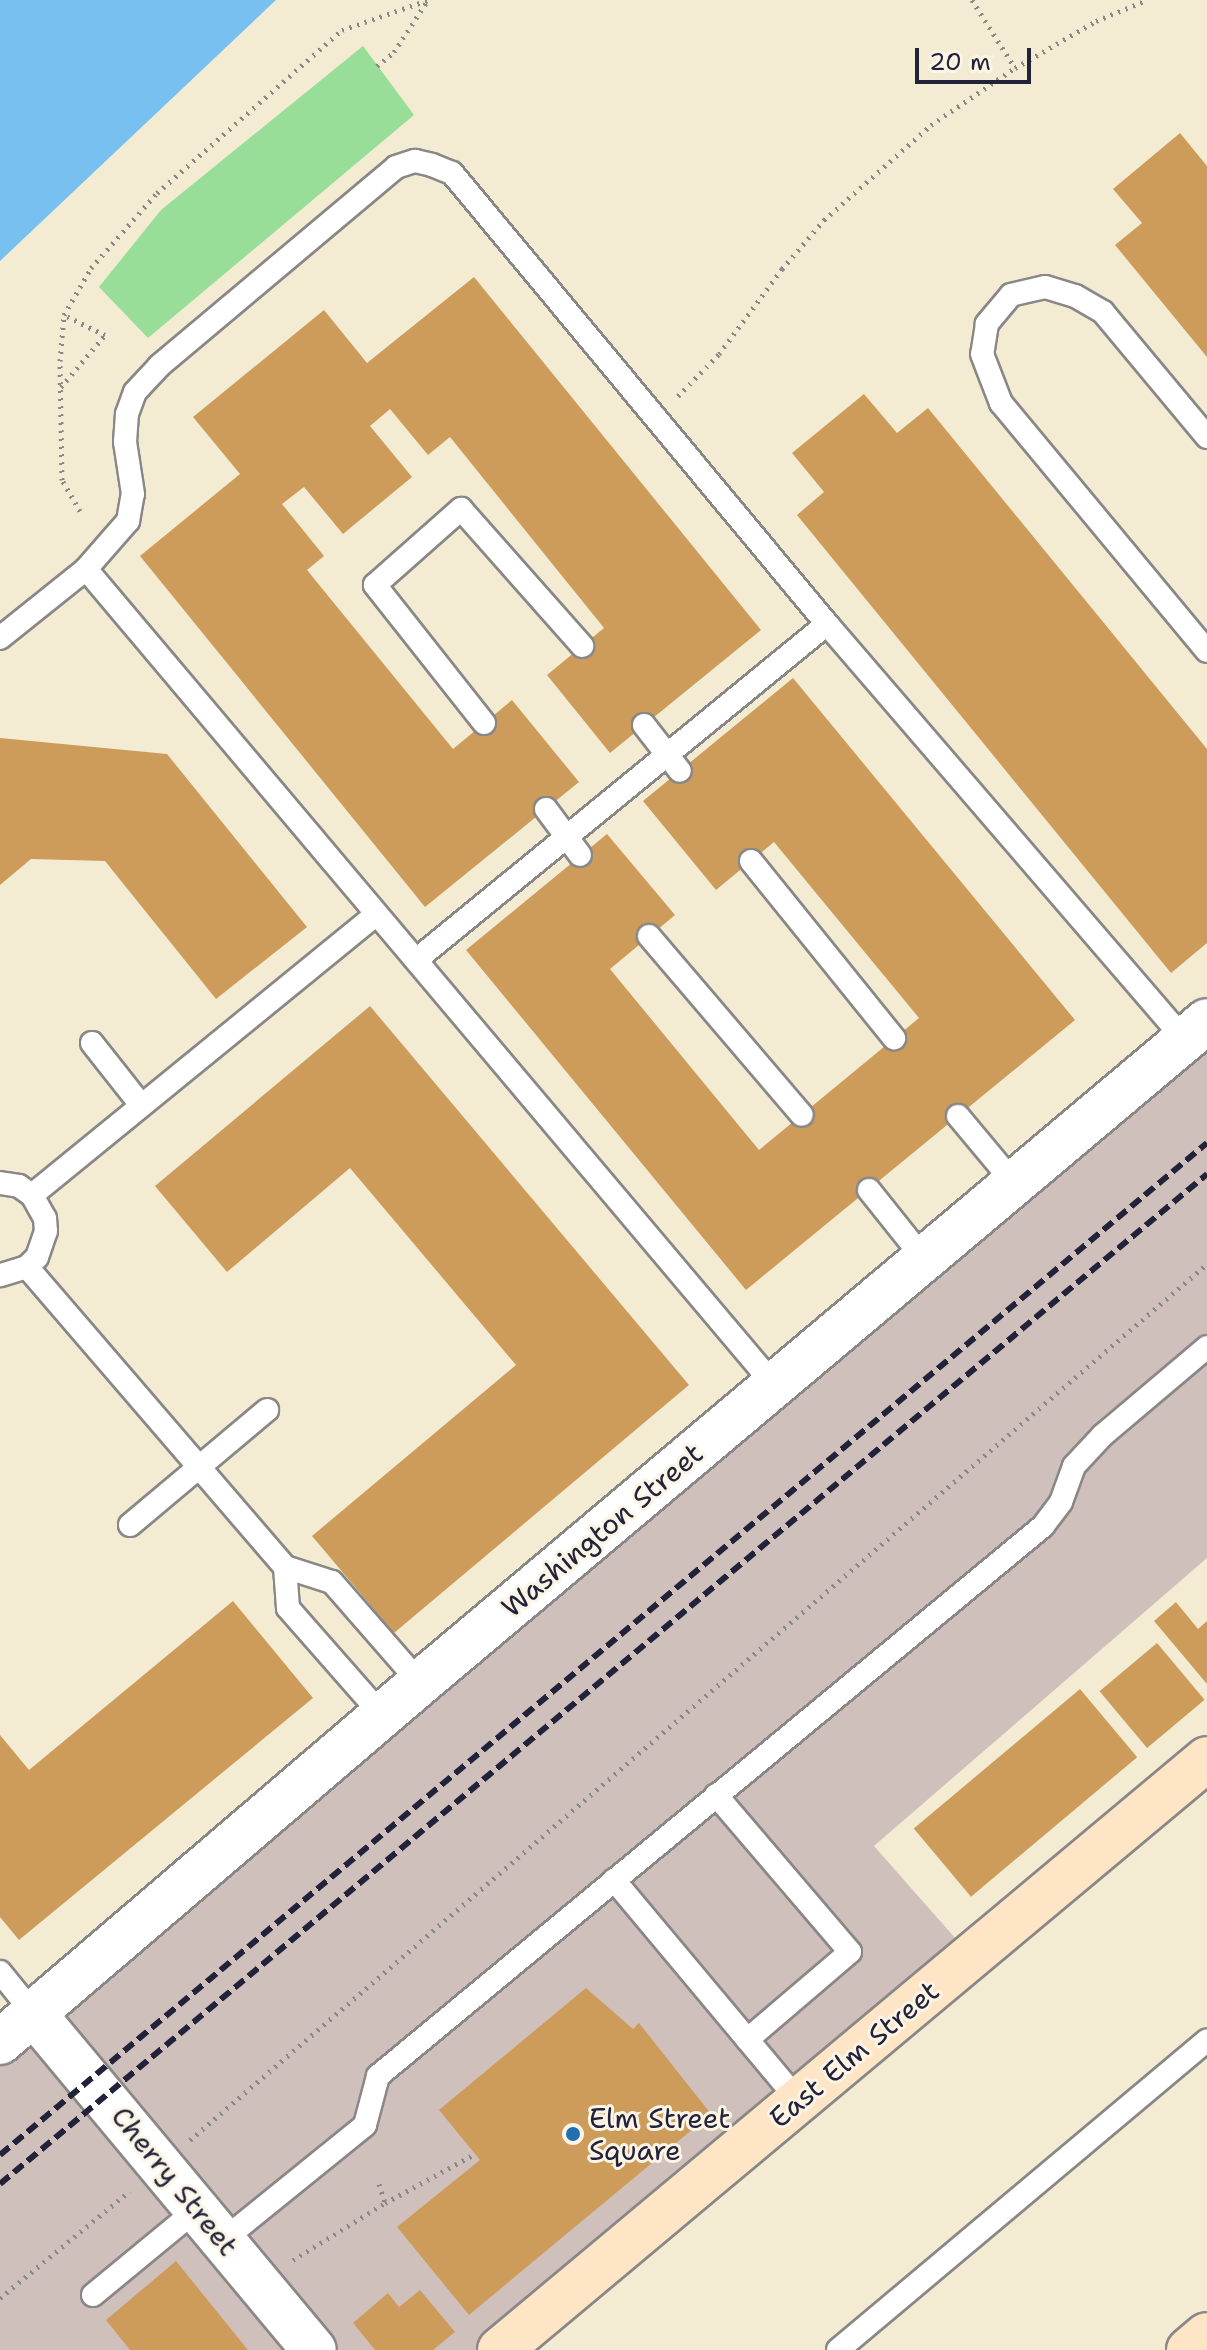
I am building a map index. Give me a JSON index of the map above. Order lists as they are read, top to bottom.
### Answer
{
  "streets": {
    "main road": ["East Elm Street"],
    "street": ["Washington Street", "Cherry Street"]
  },
  "crossings": [
    ["Washington Street", "Cherry Street"]
  ],
  "places": ["Elm Street Square"],
  "scale_bar": "20 m"
}
